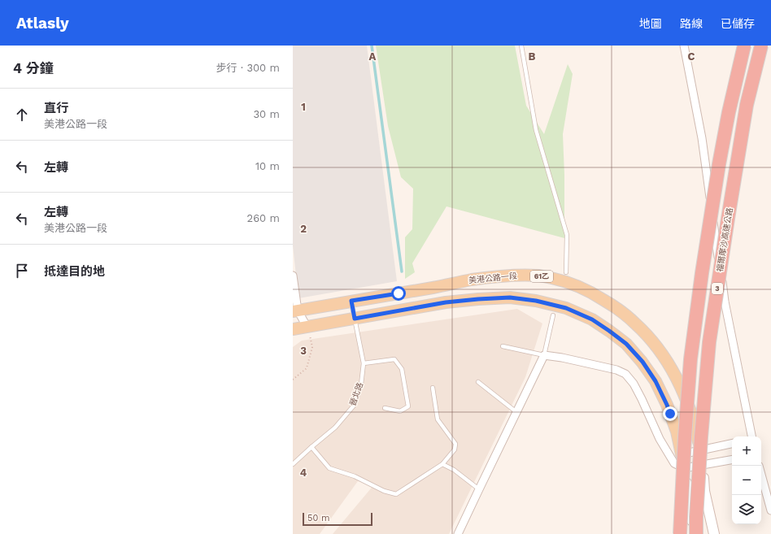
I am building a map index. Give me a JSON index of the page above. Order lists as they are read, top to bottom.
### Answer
{
  "streets": {
    "highway": ["福爾摩沙高速公路", "3"],
    "main road": ["61乙", "美港公路一段"],
    "lane": ["晉北路"]
  },
  "crossings": [
    ["美港公路一段", "晉北路"]
  ],
  "scale_bar": "50 m",
  "page": {
    "header": "Atlasly",
    "nav": ["地圖", "路線", "已儲存"],
    "heading": ["4 分鐘", "步行 · 300 m"],
    "list": [
      ["直行", "美港公路一段", "30 m"],
      ["左轉", "10 m"],
      ["左轉", "美港公路一段", "260 m"],
      "抵達目的地"
    ],
    "map_buttons": ["+", "−"],
    "scale": "50 m"
  },
  "grid": {
    "columns": ["A", "B", "C"],
    "rows": [
      "1",
      "2",
      "3",
      "4"
    ]
  }
}
